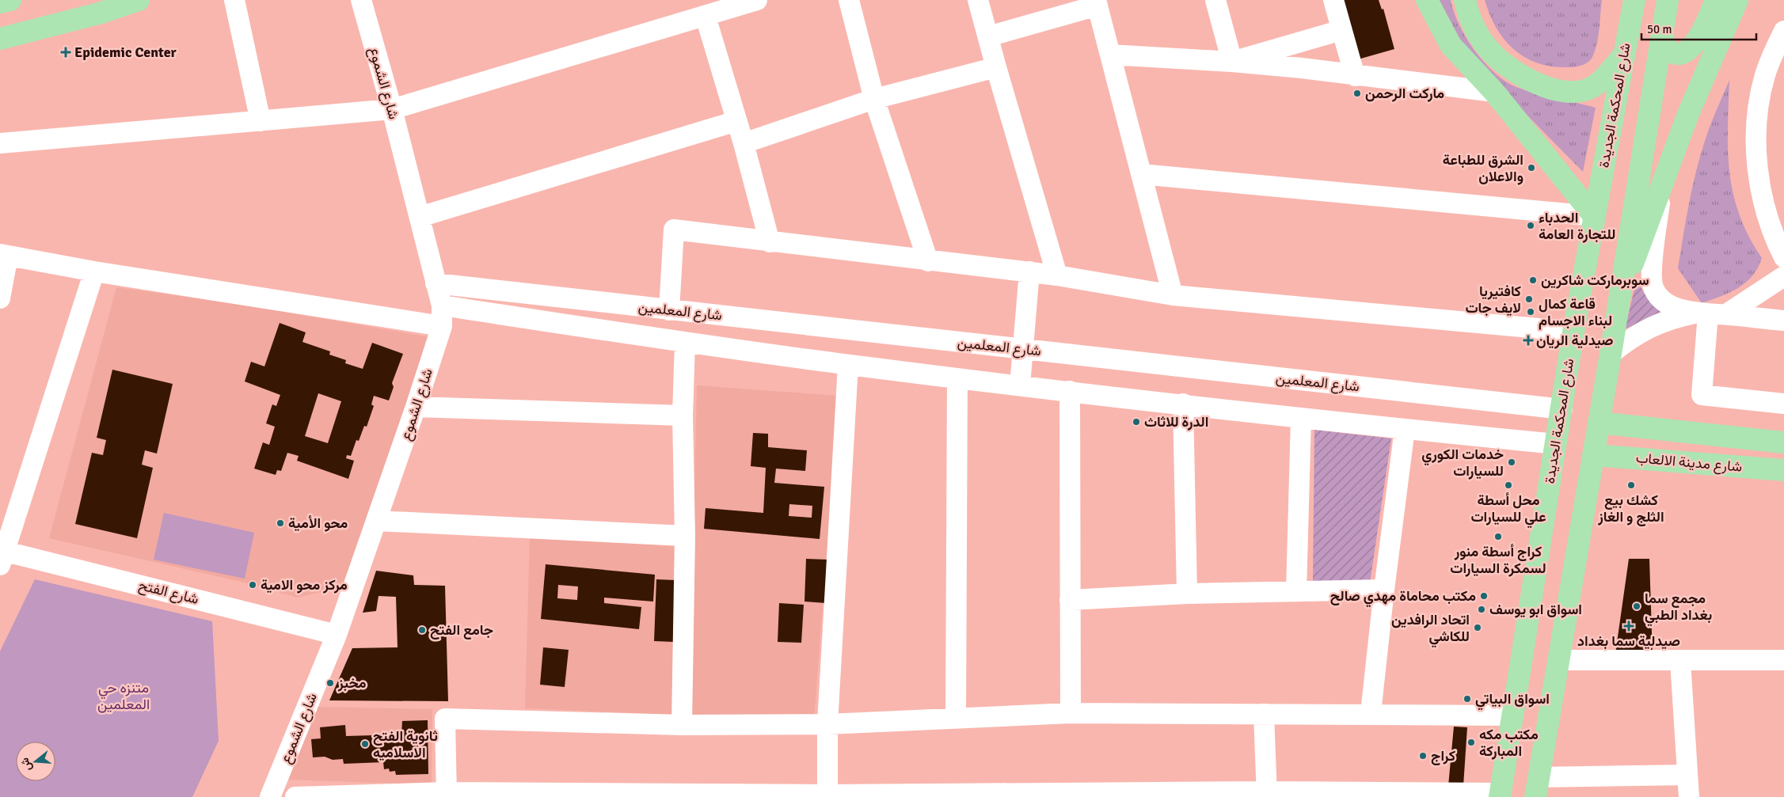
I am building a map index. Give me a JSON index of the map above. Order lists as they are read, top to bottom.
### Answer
{
  "streets": {
    "main road": ["شارع المحكمة الجديدة", "شارع مدينة الالعاب"],
    "street": ["شارع الشموع", "شارع المعلمين", "شارع الفتح"]
  },
  "crossings": [
    ["شارع الشموع", "شارع المعلمين"],
    ["شارع الشموع", "شارع الفتح"],
    ["شارع المحكمة الجديدة", "شارع المعلمين"]
  ],
  "parks": ["متنزه حي المعلمين"],
  "places": {
    "health": ["Epidemic Center", "صيدلية الريان", "صيدلية سما بغداد"],
    "other": [
      "ماركت الرحمن",
      "الشرق للطباعة والاعلان",
      "الحدباء للتجارة العامة",
      "سوبرماركت شاكرين",
      "كافتيريا لايف جات",
      "قاعة كمال لبناء الاجسام",
      "الدرة للاثاث",
      "خدمات الكوري للسيارات",
      "محل أسطة علي للسيارات",
      "كشك بيع الثلج و الغاز",
      "محو الأمية",
      "كراج أسطة منور لسمكرة السيارات",
      "مركز محو الامية",
      "مكتب محاماة مهدي صالح",
      "مجمع سما بغداد الطبي",
      "اسواق ابو يوسف",
      "اتحاد الرافدين للكاشي",
      "جامع الفتح",
      "مخبز",
      "اسواق البياتي",
      "مكتب مكه المباركة",
      "ثانوية الفتح الاسلاميه",
      "كراج"
    ]
  },
  "scale_bar": "50 m",
  "north": "left"
}
